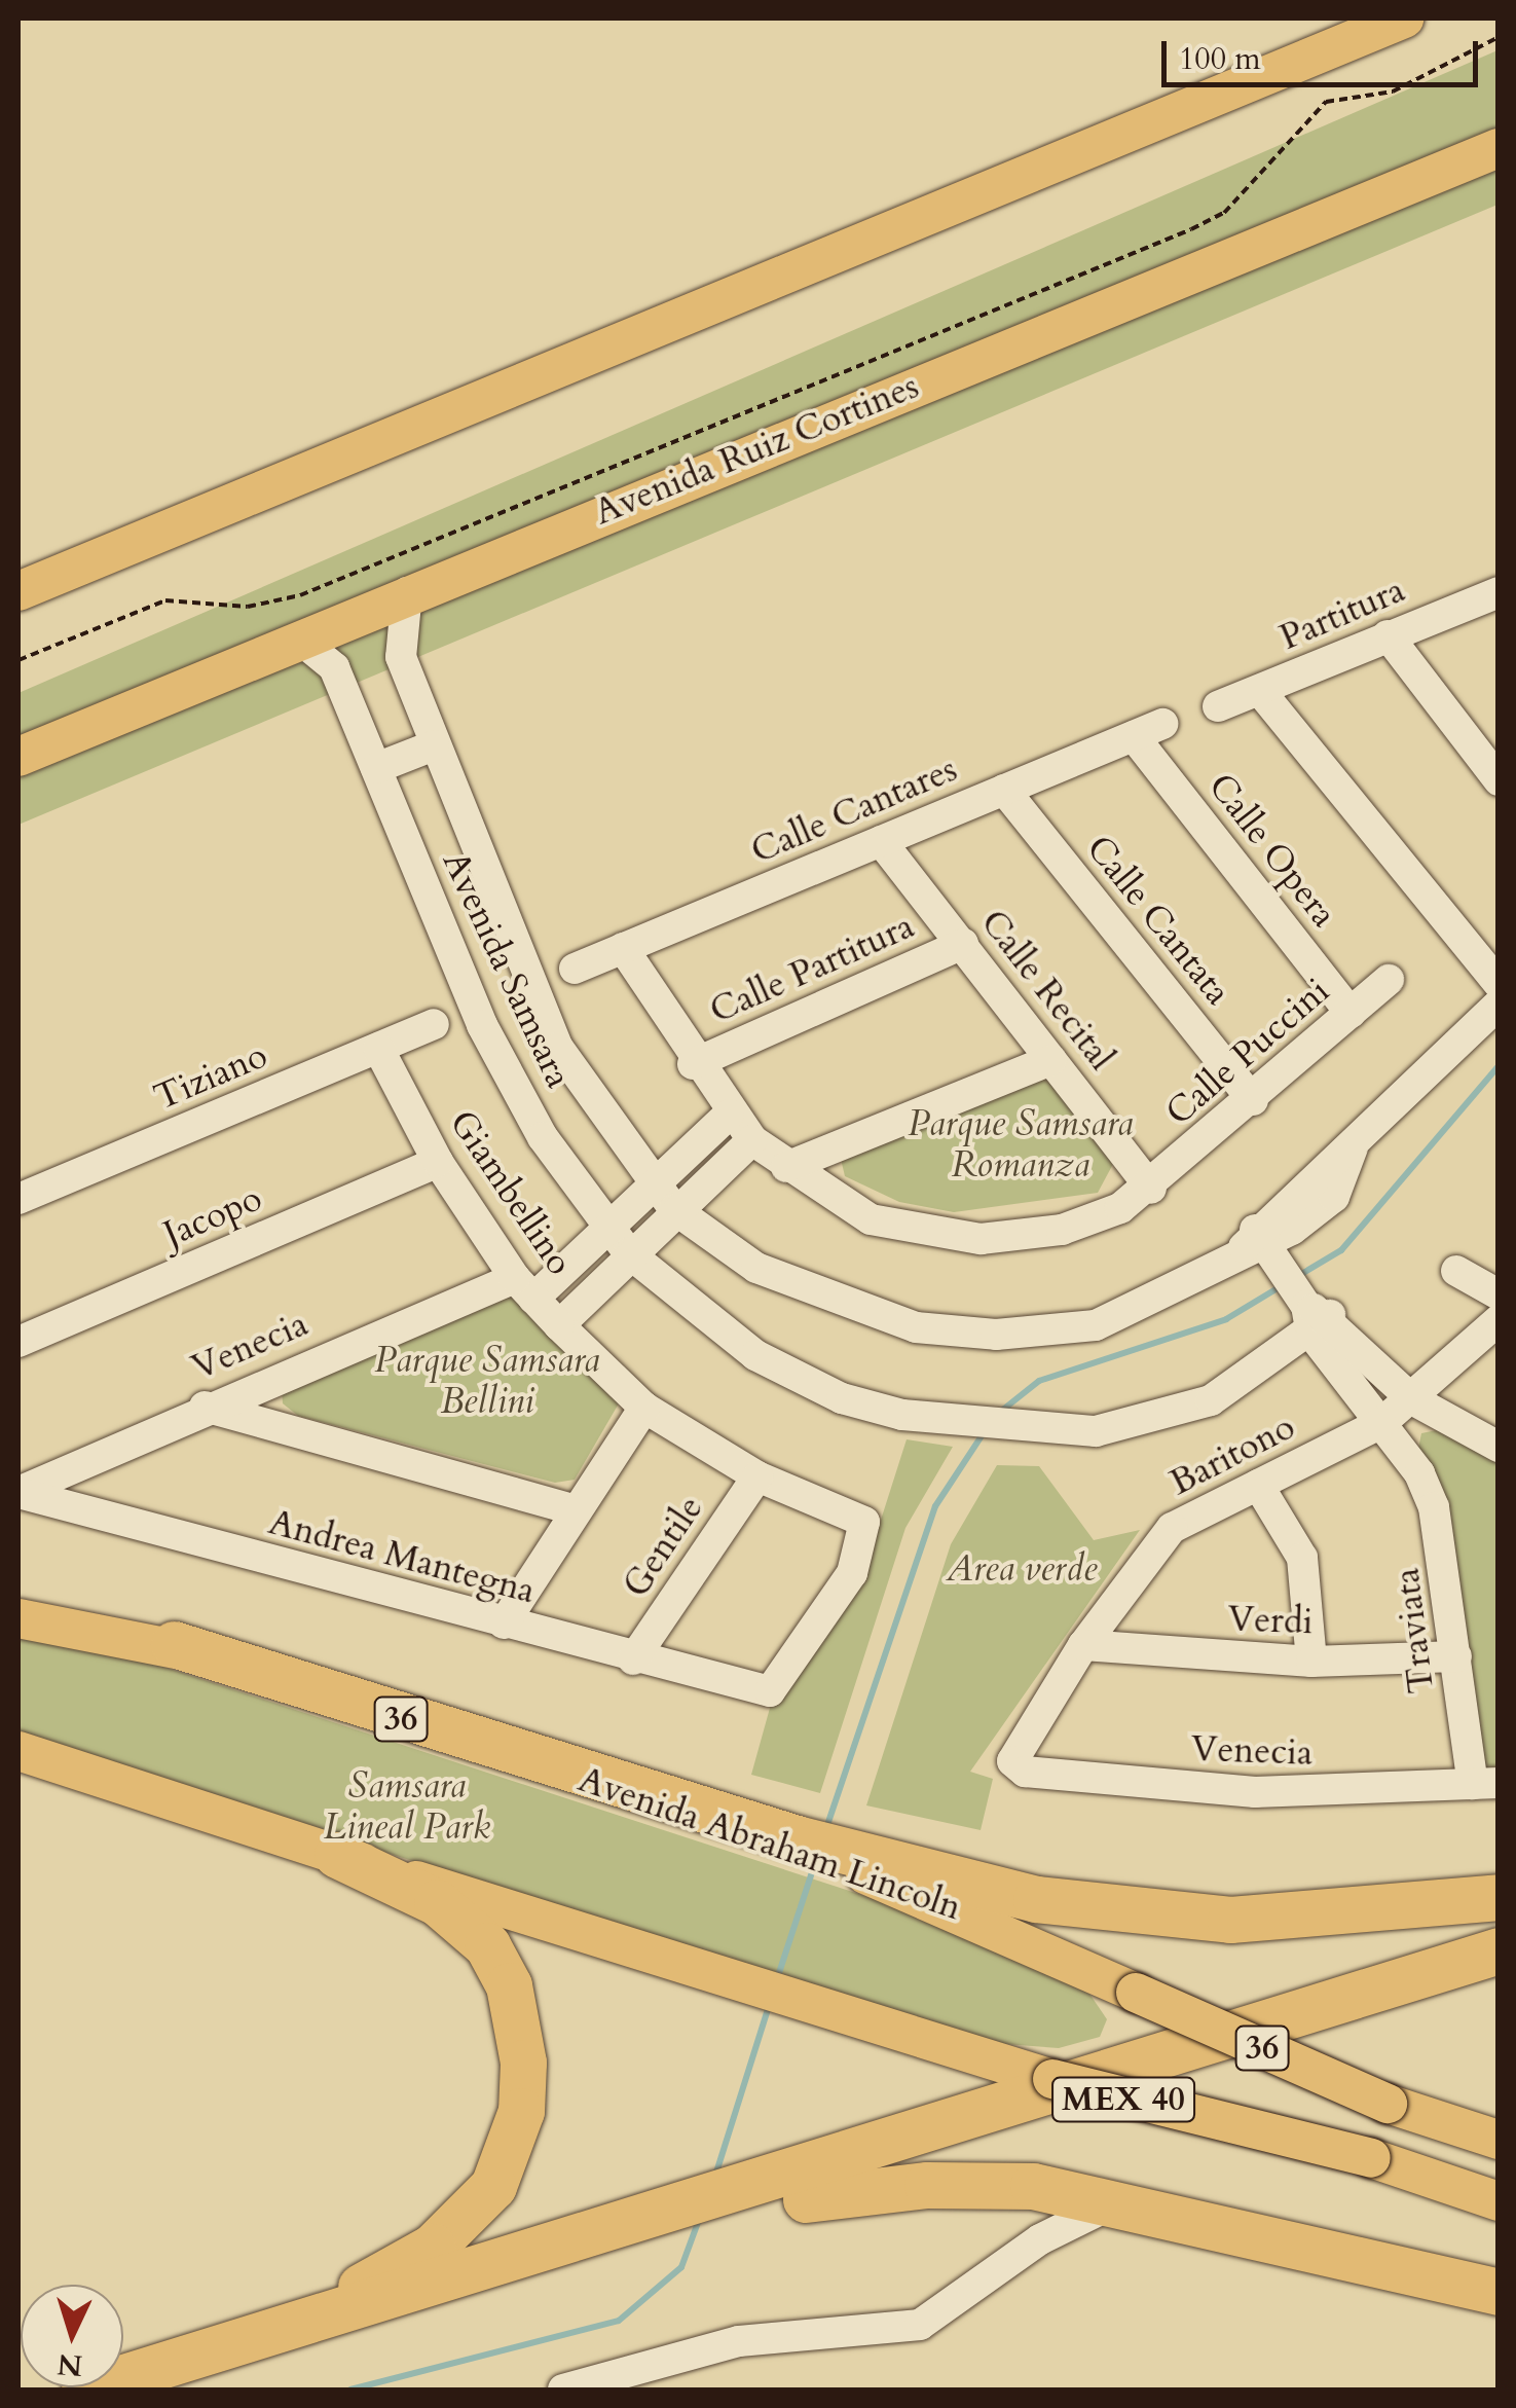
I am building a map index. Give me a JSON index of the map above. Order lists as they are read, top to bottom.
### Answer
{
  "streets": {
    "highway": ["MEX 40"],
    "main road": ["Avenida Ruiz Cortines", "36", "Avenida Abraham Lincoln"],
    "street": [
      "Partitura",
      "Calle Cantares",
      "Calle Opera",
      "Calle Cantata",
      "Calle Partitura",
      "Avenida Samsara",
      "Calle Recital",
      "Calle Puccini",
      "Tiziano",
      "Giambellino",
      "Jacopo",
      "Venecia",
      "Baritono",
      "Gentile",
      "Andrea Mantegna",
      "Verdi",
      "Traviata"
    ]
  },
  "crossings": [
    ["Avenida Ruiz Cortines", "Avenida Samsara"],
    ["Calle Cantares", "Calle Opera"],
    ["Calle Cantares", "Calle Cantata"],
    ["Calle Cantares", "Calle Recital"],
    ["Calle Cantares", "Calle Puccini"],
    ["Calle Opera", "Calle Puccini"],
    ["Calle Cantata", "Calle Puccini"],
    ["Calle Partitura", "Calle Recital"],
    ["Calle Partitura", "Calle Puccini"],
    ["Avenida Samsara", "Traviata"],
    ["Calle Recital", "Calle Puccini"],
    ["Tiziano", "Giambellino"],
    ["Giambellino", "Jacopo"],
    ["Giambellino", "Venecia"],
    ["Giambellino", "Gentile"],
    ["Giambellino", "Andrea Mantegna"],
    ["Venecia", "Baritono"],
    ["Venecia", "Andrea Mantegna"],
    ["Venecia", "Traviata"],
    ["Baritono", "Verdi"],
    ["Baritono", "Traviata"],
    ["Gentile", "Andrea Mantegna"],
    ["Verdi", "Traviata"]
  ],
  "parks": [
    "Parque Samsara Romanza",
    "Parque Samsara Bellini",
    "Area verde",
    "Samsara Lineal Park"
  ],
  "scale_bar": "100 m",
  "north": "bottom"
}
